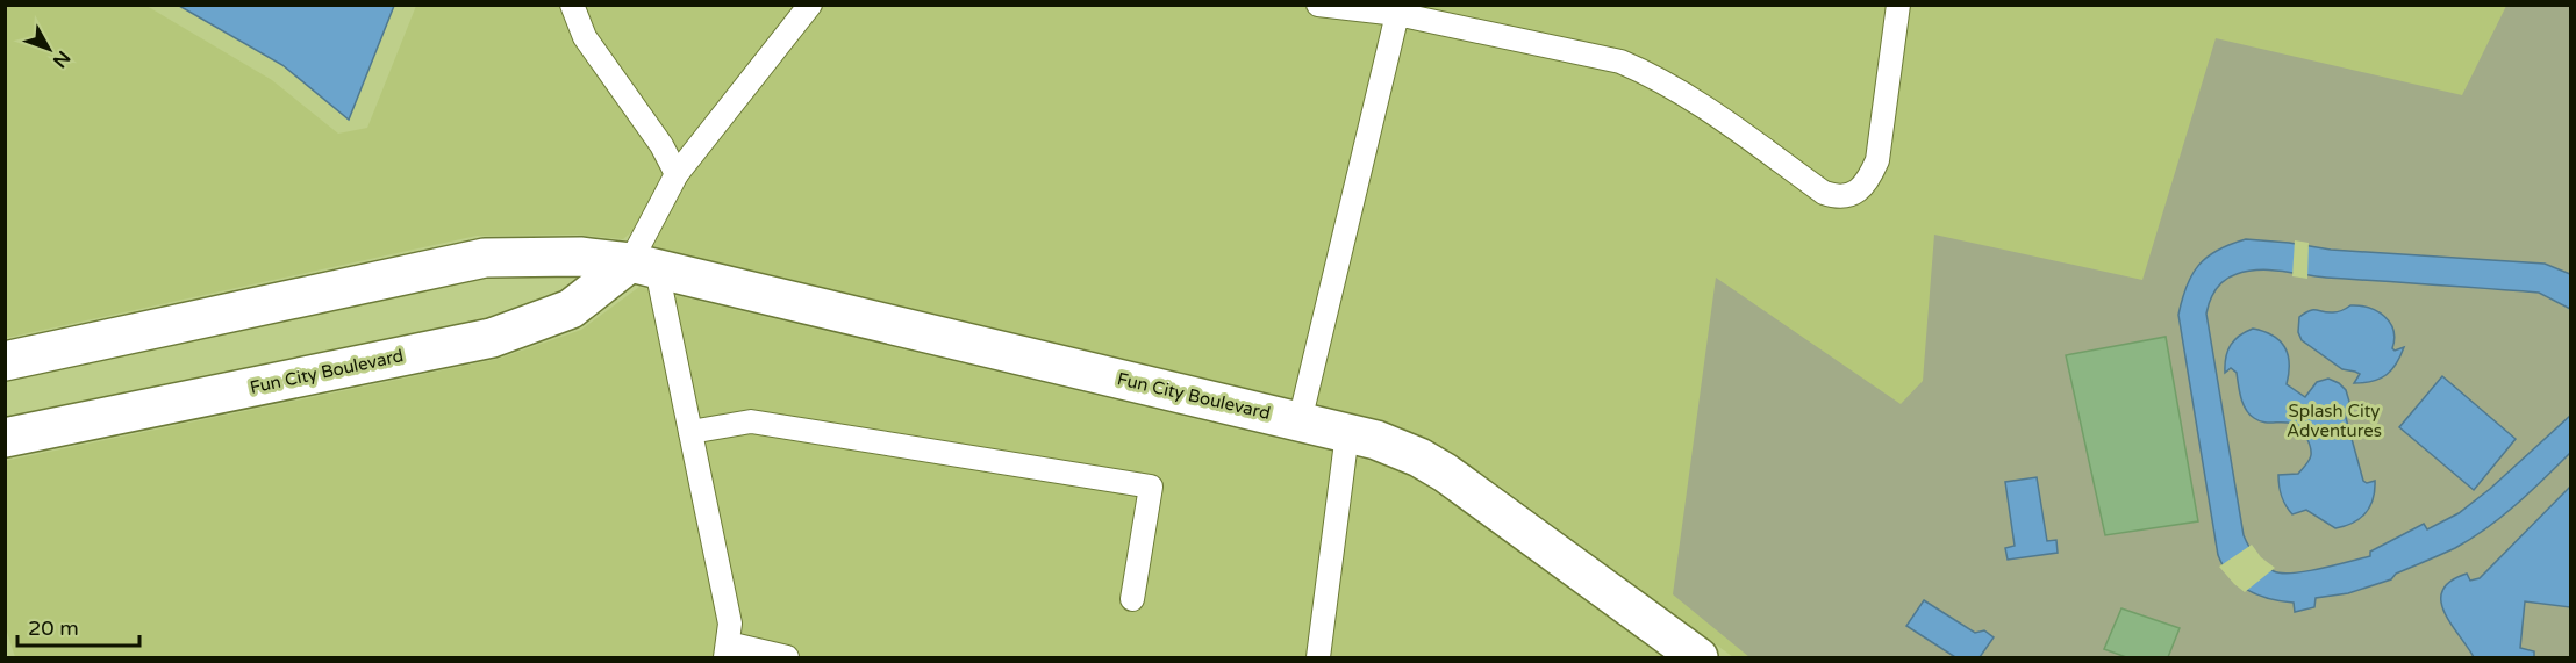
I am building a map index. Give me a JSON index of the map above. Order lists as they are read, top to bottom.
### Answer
{
  "streets": {
    "street": ["Fun City Boulevard"]
  },
  "parks": ["Splash City Adventures"],
  "scale_bar": "20 m",
  "north": "bottom right"
}
